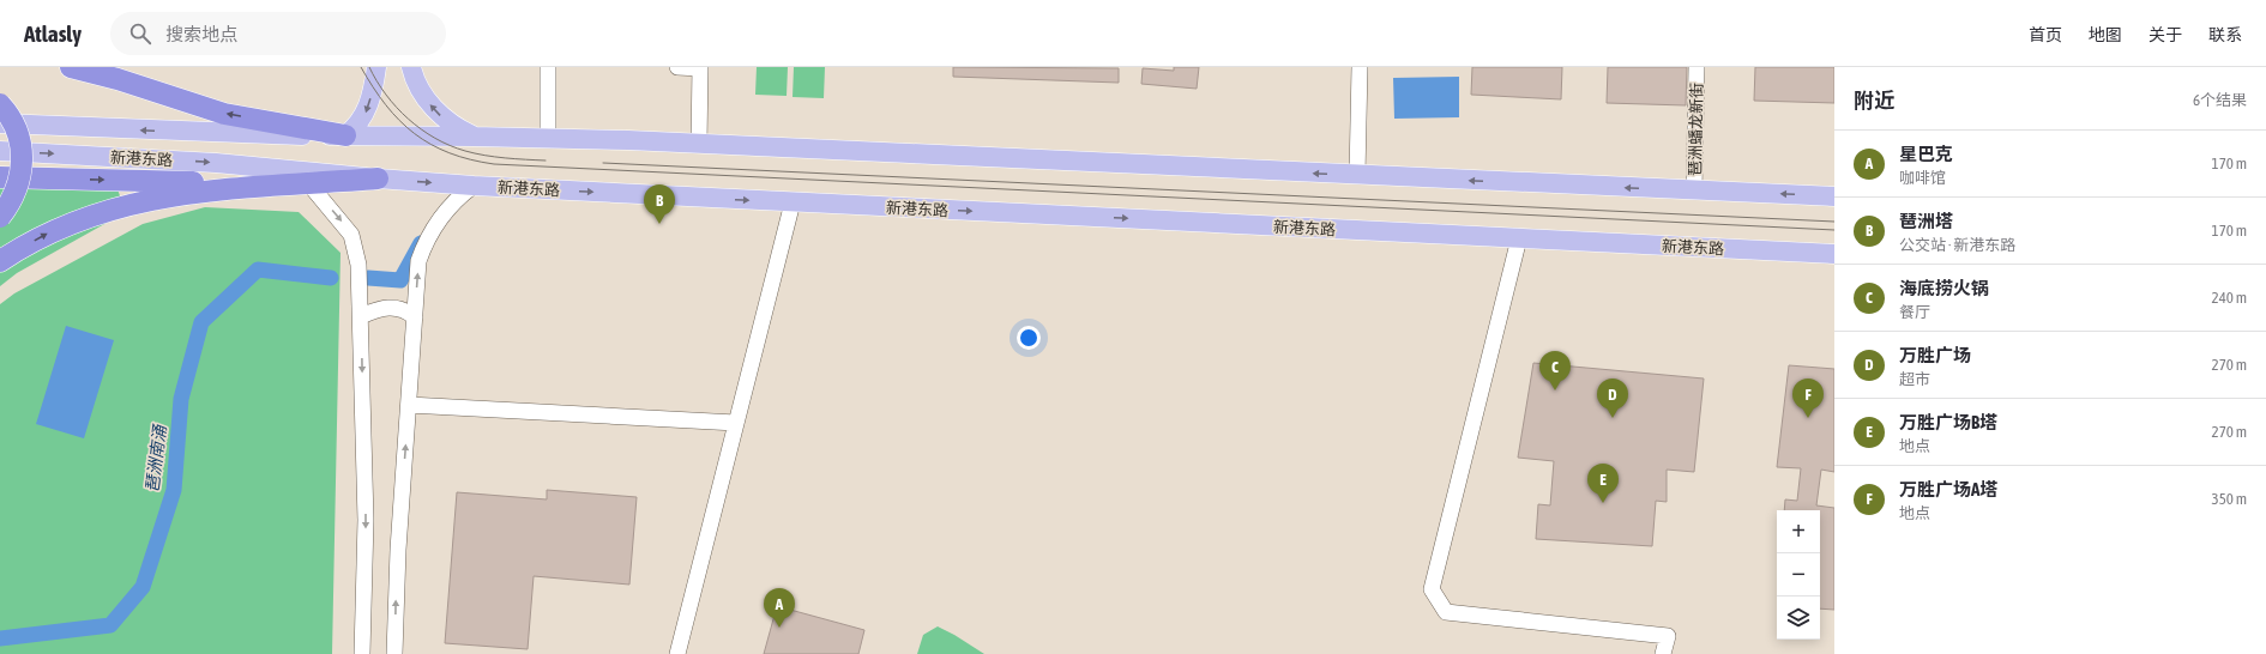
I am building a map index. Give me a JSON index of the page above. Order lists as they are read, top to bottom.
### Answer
{
  "streets": {
    "main road": ["新港东路"],
    "street": ["琶洲蟠龙新街"]
  },
  "crossings": [
    ["琶洲蟠龙新街", "新港东路"]
  ],
  "water": ["琶洲南涌"],
  "page": {
    "header": "Atlasly",
    "search": "搜索地点",
    "nav": [
      "首页",
      "地图",
      "关于",
      "联系"
    ],
    "heading": ["附近", "6个结果"],
    "list": [
      {
        "mark": "A",
        "name": "星巴克",
        "note": "咖啡馆",
        "value": "170 m"
      },
      {
        "mark": "B",
        "name": "琶洲塔",
        "note": "公交站 · 新港东路",
        "value": "170 m"
      },
      {
        "mark": "C",
        "name": "海底捞火锅",
        "note": "餐厅",
        "value": "240 m"
      },
      {
        "mark": "D",
        "name": "万胜广场",
        "note": "超市",
        "value": "270 m"
      },
      {
        "mark": "E",
        "name": "万胜广场B塔",
        "note": "地点",
        "value": "270 m"
      },
      {
        "mark": "F",
        "name": "万胜广场A塔",
        "note": "地点",
        "value": "350 m"
      }
    ],
    "pins": [
      "B",
      "C",
      "D",
      "F",
      "E",
      "A"
    ],
    "map_buttons": ["+", "−"]
  }
}
